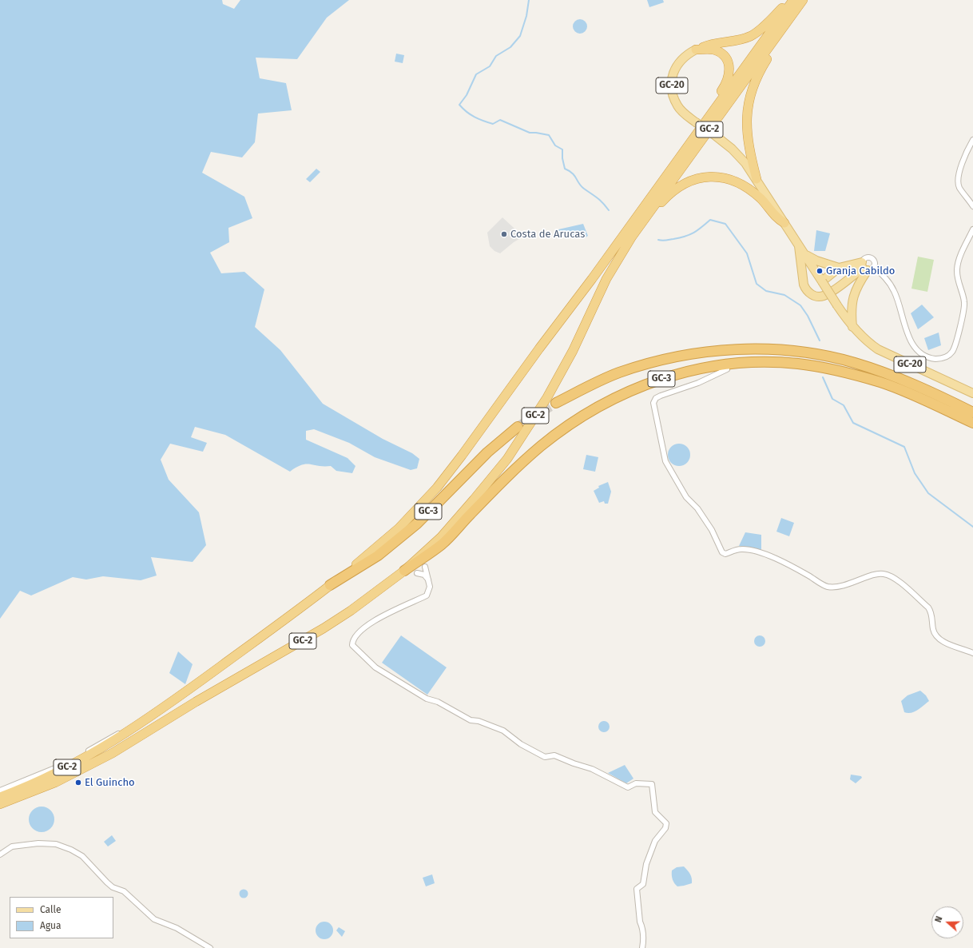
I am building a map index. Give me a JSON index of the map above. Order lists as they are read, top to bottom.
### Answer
{
  "streets": {
    "highway": ["GC-2", "GC-3"],
    "main road": ["GC-20"]
  },
  "crossings": [
    ["GC-2", "GC-3"]
  ],
  "places": ["Costa de Arucas", "Granja Cabildo", "El Guincho"],
  "legend": ["Calle", "Agua"],
  "north": "left"
}
